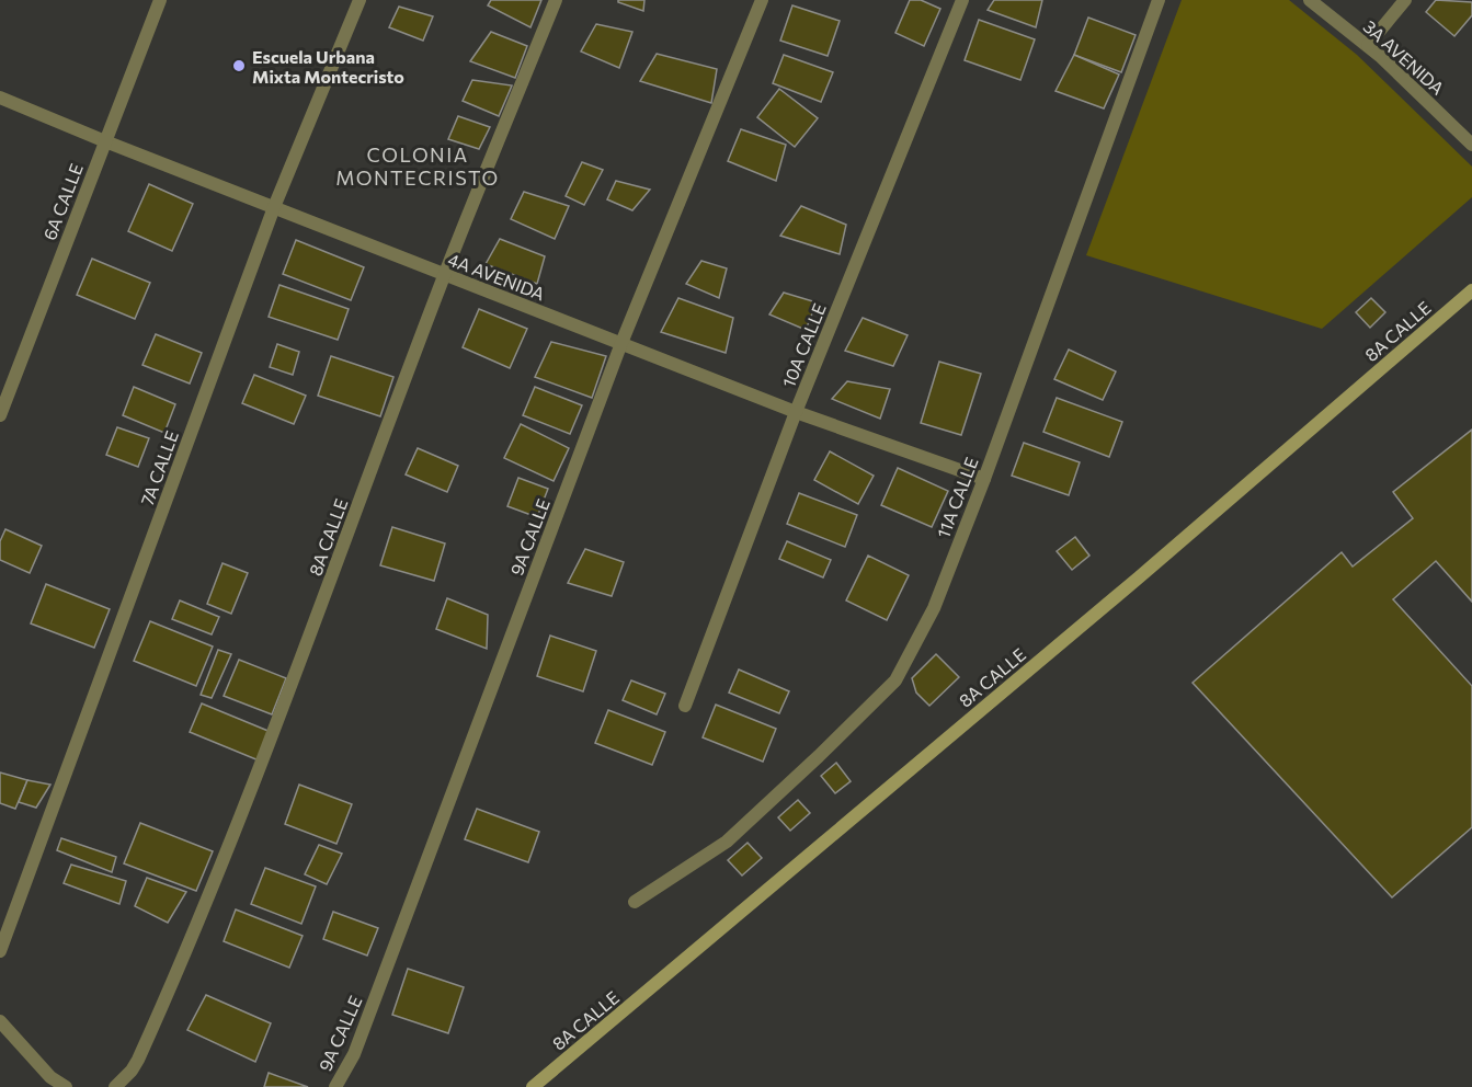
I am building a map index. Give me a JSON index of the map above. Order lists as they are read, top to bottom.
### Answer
{
  "streets": {
    "street": [
      "3A AVENIDA",
      "6A CALLE",
      "4A AVENIDA",
      "8A CALLE",
      "10A CALLE",
      "7A CALLE",
      "11A CALLE",
      "9A CALLE"
    ]
  },
  "crossings": [
    ["6A CALLE", "4A AVENIDA"],
    ["4A AVENIDA", "8A CALLE"],
    ["4A AVENIDA", "10A CALLE"],
    ["4A AVENIDA", "7A CALLE"],
    ["4A AVENIDA", "11A CALLE"],
    ["4A AVENIDA", "9A CALLE"]
  ],
  "districts": ["COLONIA MONTECRISTO"],
  "places": ["Escuela Urbana Mixta Montecristo"]
}
